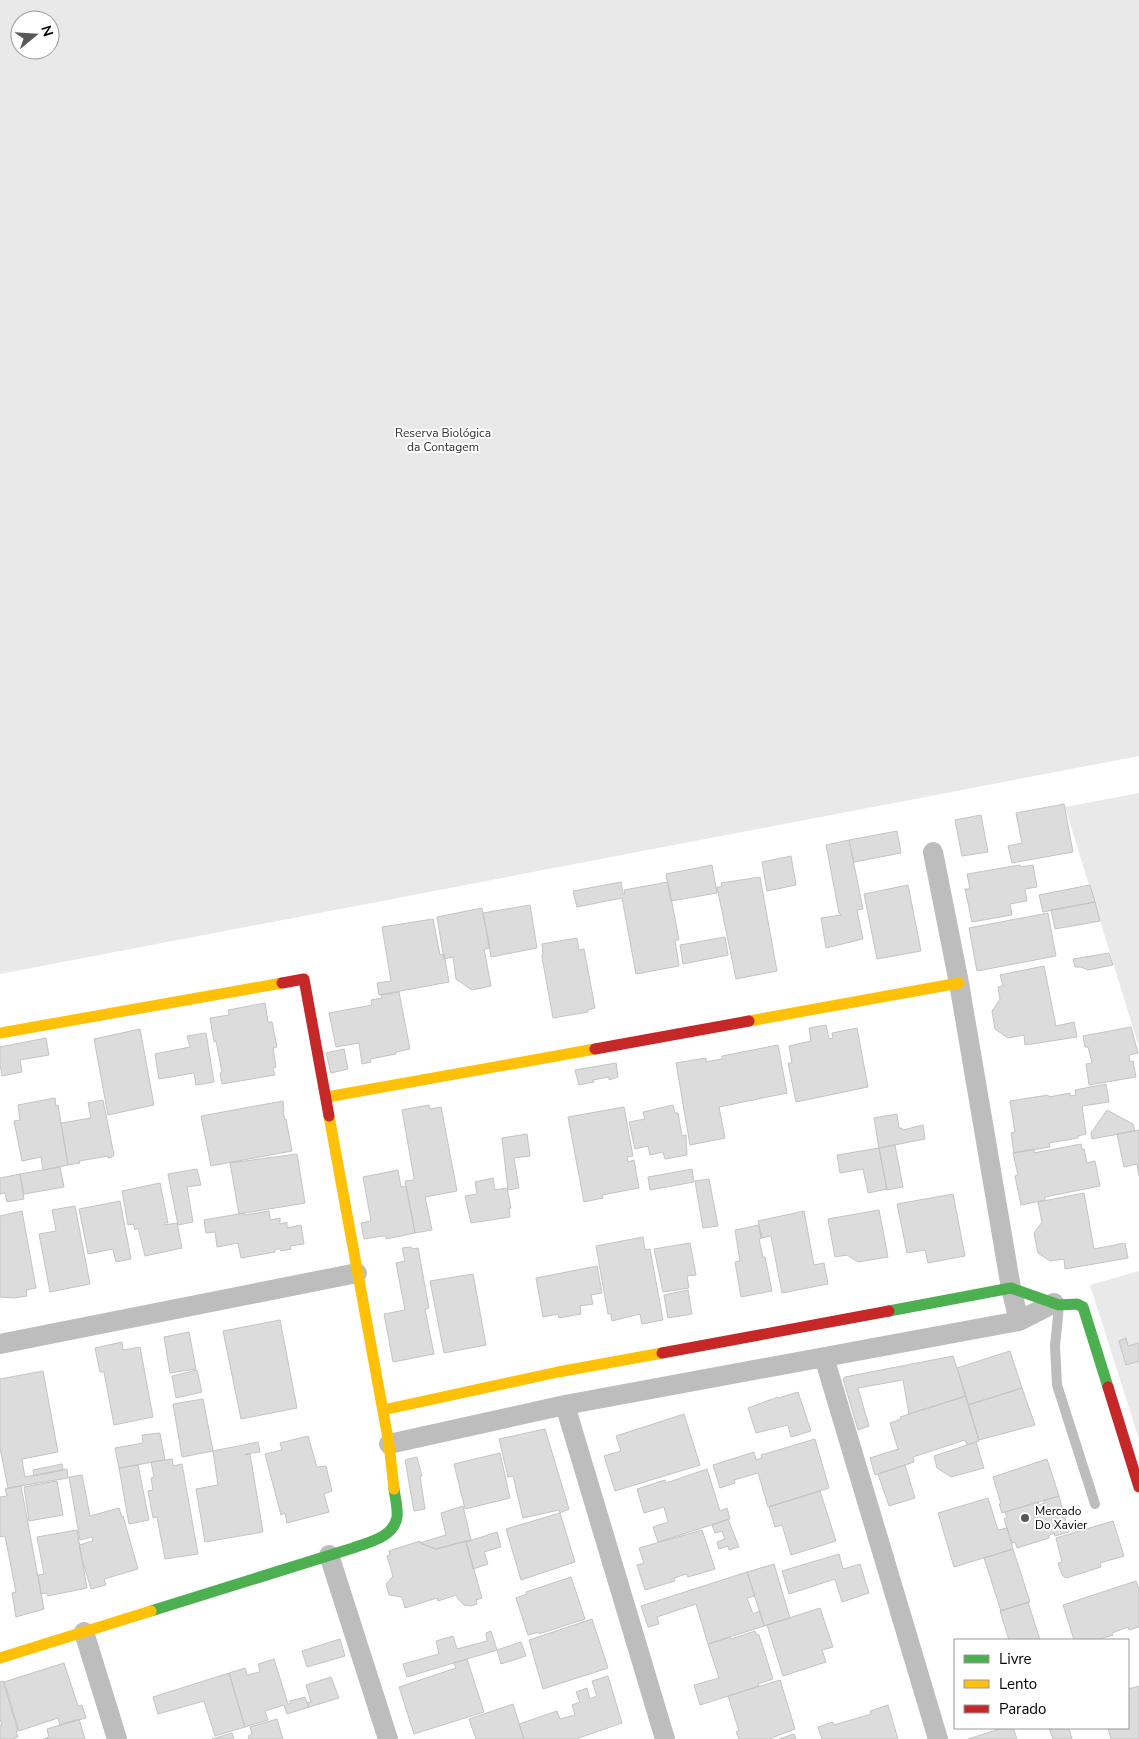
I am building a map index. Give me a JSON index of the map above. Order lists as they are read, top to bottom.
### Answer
{
  "parks": ["Reserva Biológica da Contagem"],
  "places": ["Mercado Do Xavier"],
  "legend": ["Livre", "Lento", "Parado"],
  "north": "right"
}
